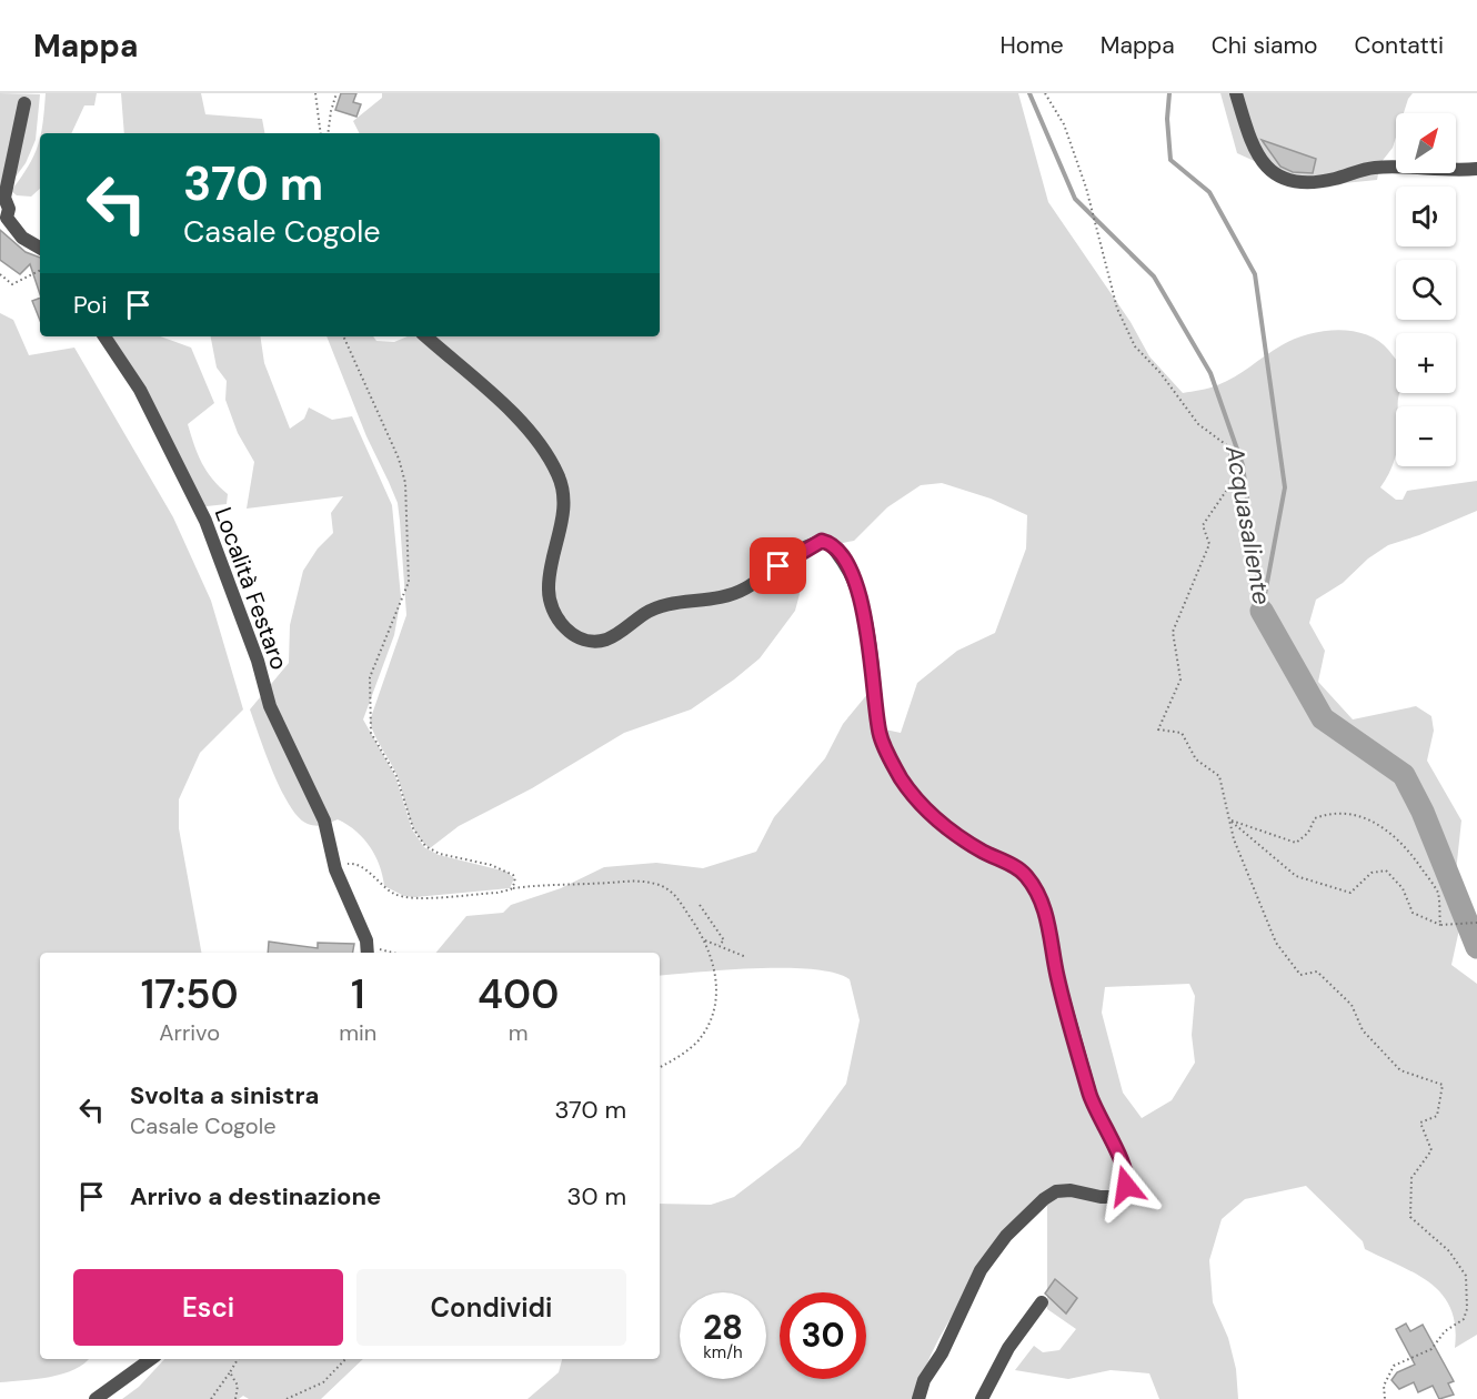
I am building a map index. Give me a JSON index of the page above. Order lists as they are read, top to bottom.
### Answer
{
  "streets": {
    "street": ["Località Festaro"]
  },
  "water": ["Acquasaliente"],
  "north": "top right",
  "page": {
    "header": "Mappa",
    "nav": [
      "Home",
      "Mappa",
      "Chi siamo",
      "Contatti"
    ],
    "map_buttons": ["+", "−"],
    "turn": ["370 m", "Casale Cogole"],
    "then": "Poi",
    "eta": [
      "17:50",
      "Arrivo",
      "1",
      "min",
      "400",
      "m"
    ],
    "list": [
      {
        "name": "Svolta a sinistra",
        "note": "Casale Cogole",
        "value": "370 m"
      },
      {
        "name": "Arrivo a destinazione",
        "value": "30 m"
      }
    ],
    "buttons": ["Esci", "Condividi"],
    "speed": "28 km/h",
    "limit": "30"
  }
}
